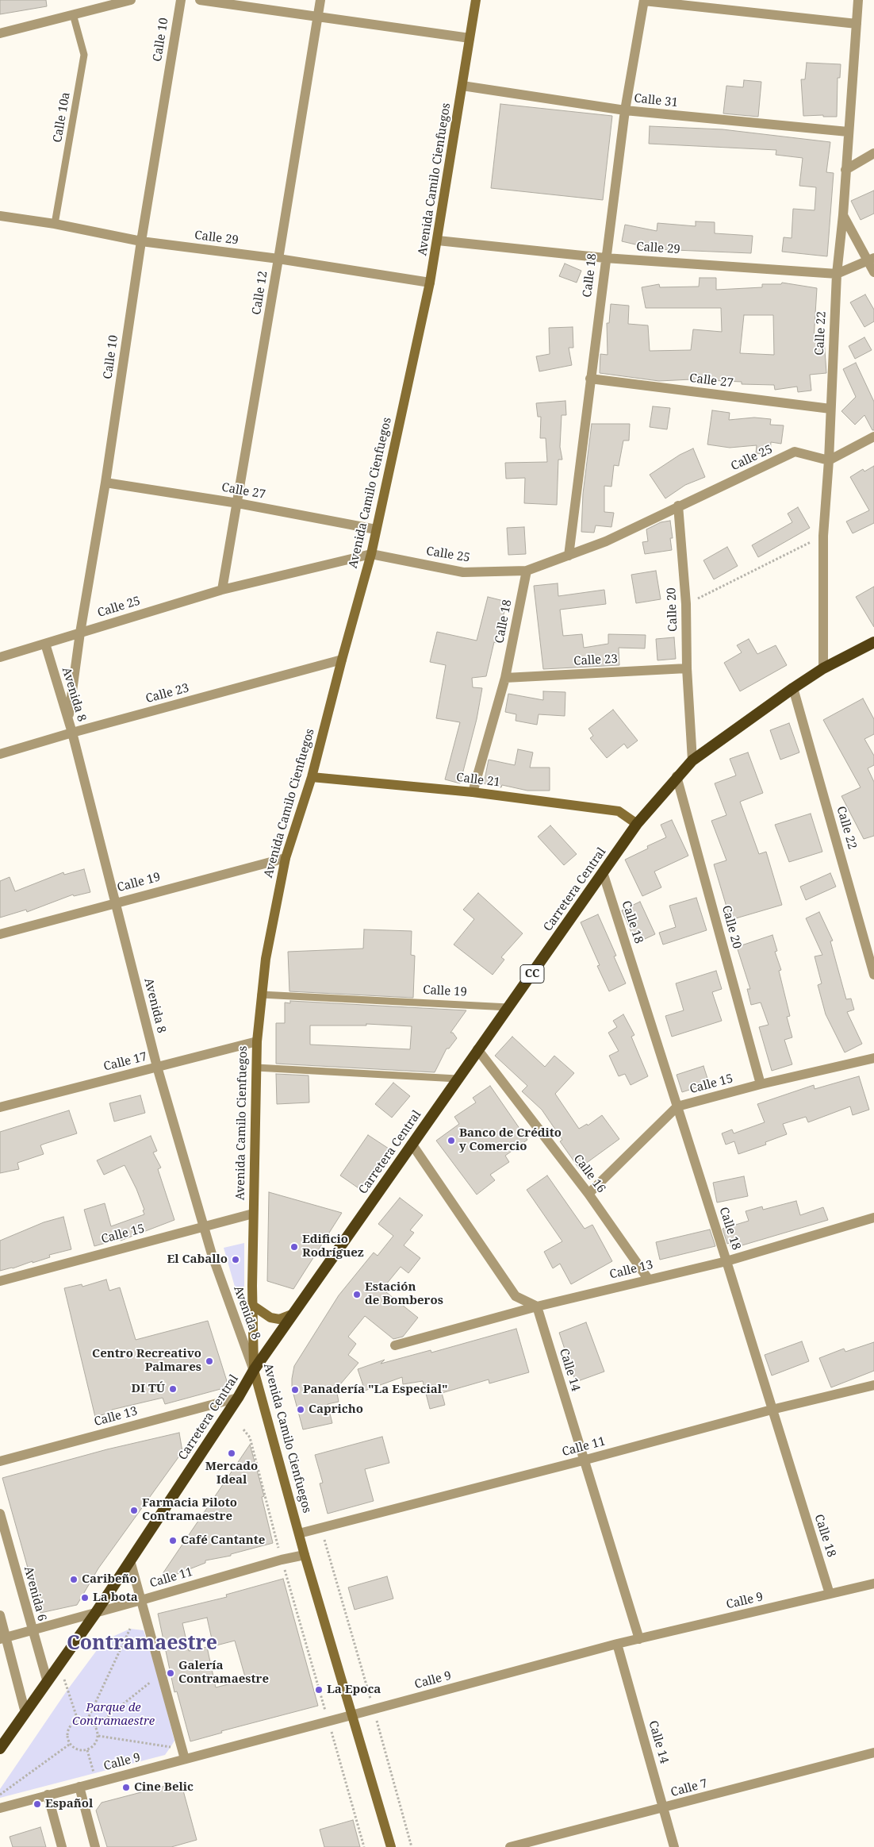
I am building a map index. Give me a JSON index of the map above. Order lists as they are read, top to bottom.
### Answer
{
  "streets": {
    "highway": ["Carretera Central", "CC"],
    "main road": ["Avenida Camilo Cienfuegos", "Calle 21"],
    "street": [
      "Calle 10",
      "Calle 31",
      "Calle 29",
      "Calle 18",
      "Calle 12",
      "Calle 22",
      "Calle 27",
      "Calle 25",
      "Calle 20",
      "Calle 23",
      "Avenida 8",
      "Calle 19",
      "Calle 17",
      "Calle 15",
      "Calle 16",
      "Calle 13",
      "Calle 14",
      "Calle 11",
      "Avenida 6",
      "Calle 9",
      "Calle 7"
    ],
    "lane": ["Calle 10a"]
  },
  "crossings": [
    ["Calle 10", "Calle 29"],
    ["Calle 10", "Calle 27"],
    ["Calle 10", "Calle 25"],
    ["Calle 10", "Avenida 8"],
    ["Calle 31", "Avenida Camilo Cienfuegos"],
    ["Calle 31", "Calle 18"],
    ["Calle 31", "Calle 22"],
    ["Calle 10a", "Calle 29"],
    ["Avenida Camilo Cienfuegos", "Calle 29"],
    ["Avenida Camilo Cienfuegos", "Calle 27"],
    ["Avenida Camilo Cienfuegos", "Calle 25"],
    ["Avenida Camilo Cienfuegos", "Calle 23"],
    ["Avenida Camilo Cienfuegos", "Avenida 8"],
    ["Avenida Camilo Cienfuegos", "Calle 21"],
    ["Avenida Camilo Cienfuegos", "Calle 19"],
    ["Avenida Camilo Cienfuegos", "Carretera Central"],
    ["Avenida Camilo Cienfuegos", "Calle 17"],
    ["Avenida Camilo Cienfuegos", "Calle 15"],
    ["Avenida Camilo Cienfuegos", "Calle 11"],
    ["Avenida Camilo Cienfuegos", "Calle 9"],
    ["Calle 29", "Calle 18"],
    ["Calle 29", "Calle 12"],
    ["Calle 29", "Calle 22"],
    ["Calle 18", "Calle 27"],
    ["Calle 18", "Calle 25"],
    ["Calle 18", "Calle 23"],
    ["Calle 18", "Calle 21"],
    ["Calle 18", "Carretera Central"],
    ["Calle 18", "Calle 15"],
    ["Calle 18", "Calle 13"],
    ["Calle 18", "Calle 11"],
    ["Calle 18", "Calle 9"],
    ["Calle 12", "Calle 27"],
    ["Calle 12", "Calle 25"],
    ["Calle 22", "Calle 27"],
    ["Calle 22", "Calle 25"],
    ["Calle 22", "Carretera Central"],
    ["Calle 25", "Calle 20"],
    ["Calle 25", "Avenida 8"],
    ["Calle 20", "Calle 23"],
    ["Calle 20", "Carretera Central"],
    ["Calle 20", "Calle 15"],
    ["Calle 23", "Avenida 8"],
    ["Avenida 8", "Calle 19"],
    ["Avenida 8", "Carretera Central"],
    ["Avenida 8", "Calle 17"],
    ["Avenida 8", "Calle 15"],
    ["Calle 21", "Carretera Central"],
    ["Calle 19", "Carretera Central"],
    ["Carretera Central", "Calle 16"],
    ["Carretera Central", "Calle 13"],
    ["Carretera Central", "Calle 11"],
    ["Carretera Central", "Avenida 6"],
    ["Calle 15", "Calle 16"],
    ["Calle 16", "Calle 13"],
    ["Calle 13", "Calle 14"],
    ["Calle 14", "Calle 11"],
    ["Calle 14", "Calle 9"],
    ["Calle 14", "Calle 7"],
    ["Calle 11", "Avenida 6"]
  ],
  "districts": ["Contramaestre"],
  "parks": ["Parque de Contramaestre"],
  "places": [
    "Banco de Crédito y Comercio",
    "Edificio Rodríguez",
    "El Caballo",
    "Estación de Bomberos",
    "Centro Recreativo Palmares",
    "DI TÚ",
    "Panadería \"La Especial\"",
    "Capricho",
    "Mercado Ideal",
    "Farmacia Piloto Contramaestre",
    "Café Cantante",
    "Caribeño",
    "La bota",
    "Galería Contramaestre",
    "La Epoca",
    "Cine Belic",
    "Español"
  ]
}
